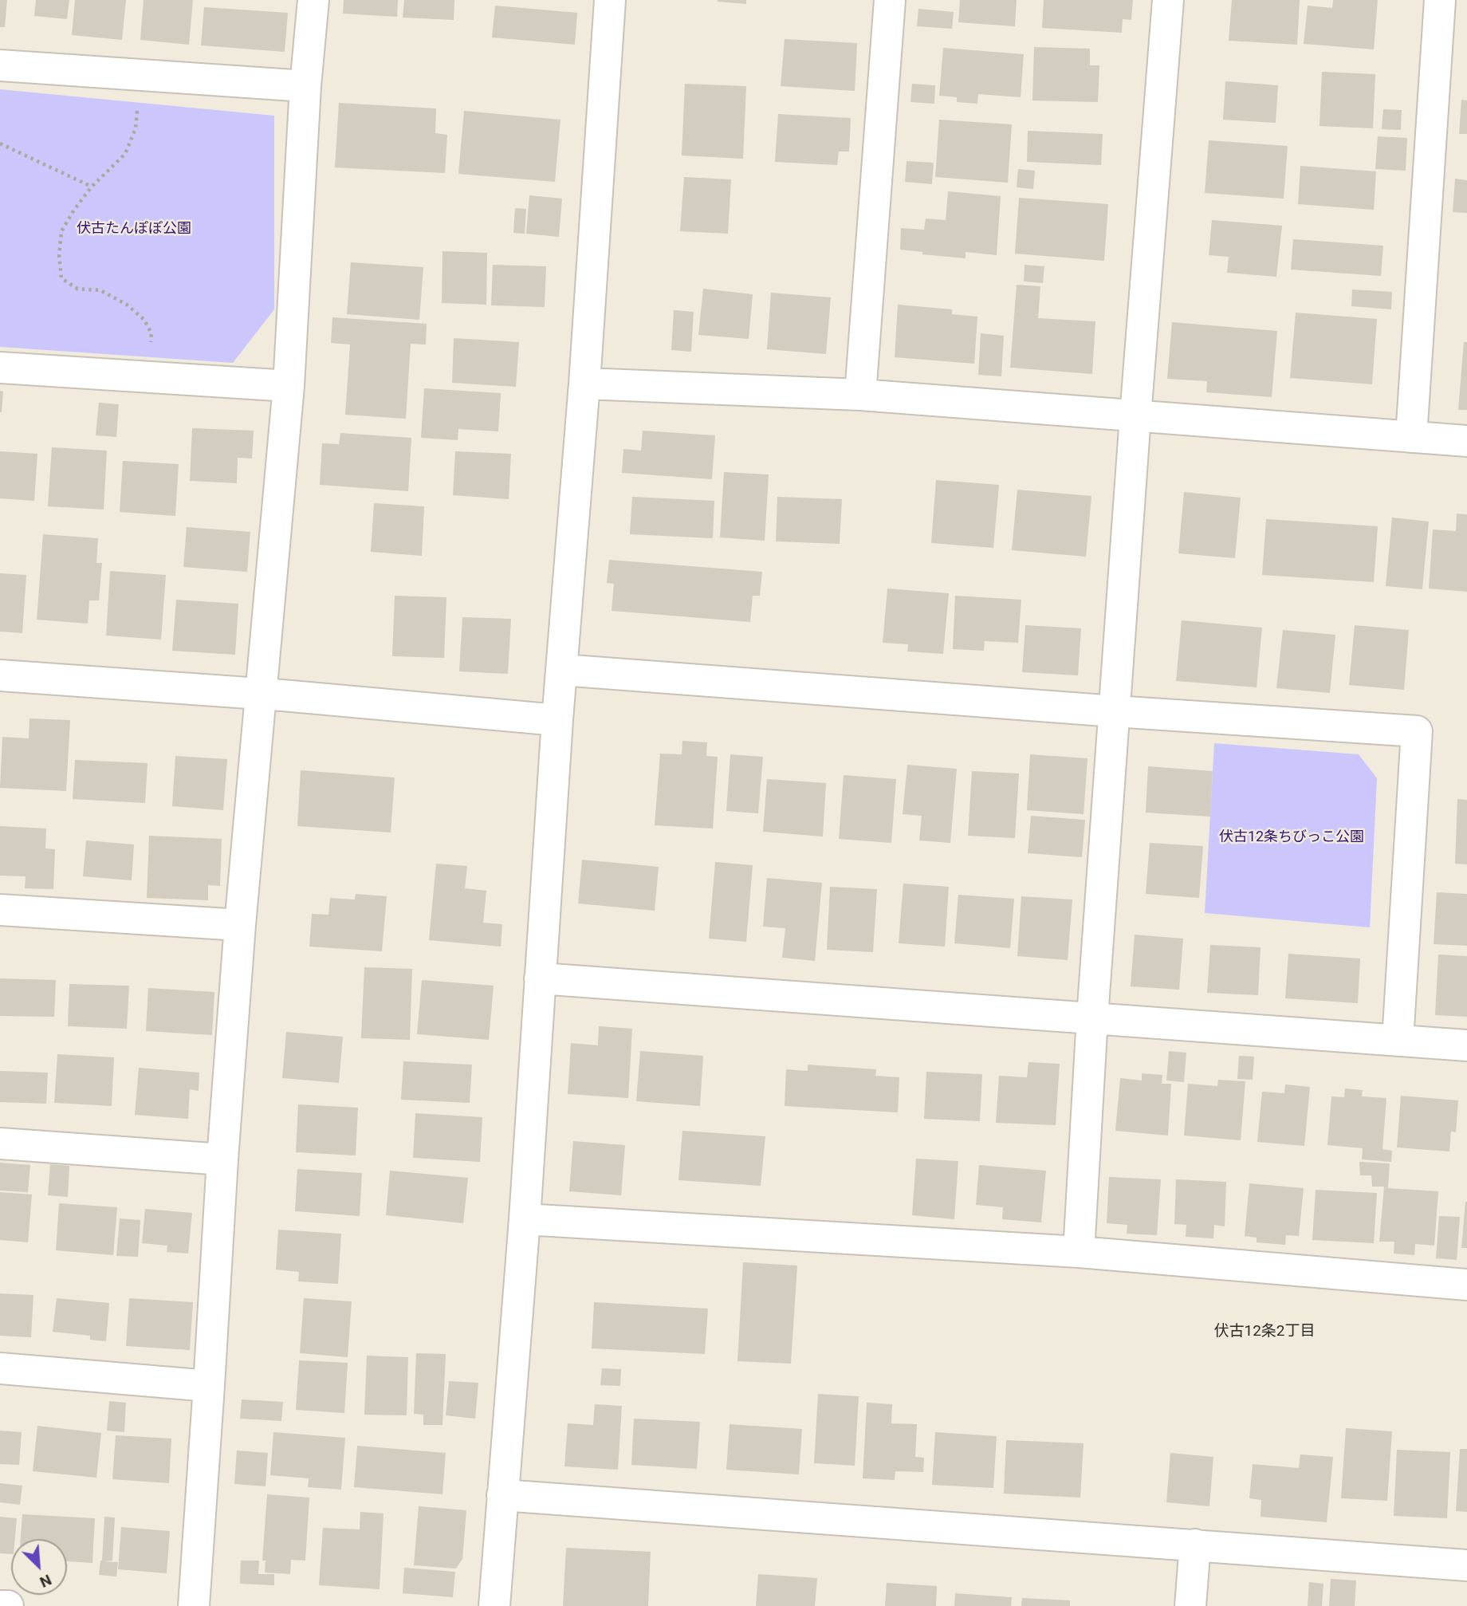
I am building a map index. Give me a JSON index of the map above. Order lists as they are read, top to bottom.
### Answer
{
  "districts": ["伏古12条2丁目"],
  "parks": ["伏古たんぽぽ公園", "伏古12条ちびっこ公園"],
  "north": "bottom right"
}
